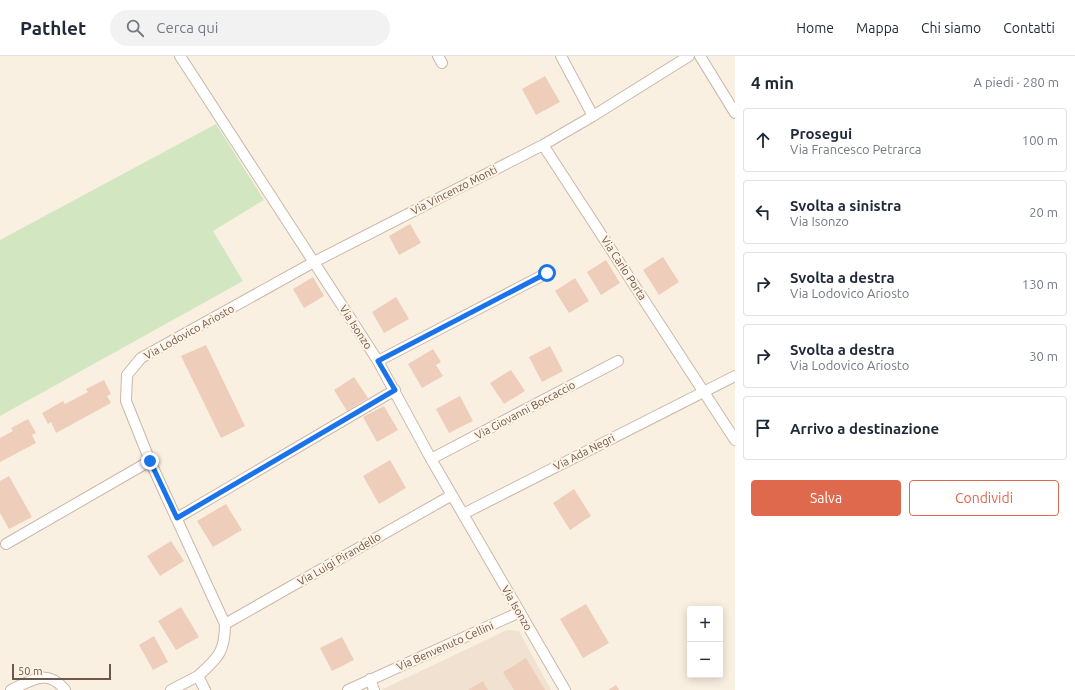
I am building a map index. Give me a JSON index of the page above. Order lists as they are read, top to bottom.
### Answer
{
  "streets": {
    "street": [
      "Via Vincenzo Monti",
      "Via Carlo Porta",
      "Via Isonzo",
      "Via Lodovico Ariosto",
      "Via Giovanni Boccaccio",
      "Via Ada Negri",
      "Via Luigi Pirandello",
      "Via Benvenuto Cellini"
    ]
  },
  "crossings": [
    ["Via Vincenzo Monti", "Via Carlo Porta"],
    ["Via Vincenzo Monti", "Via Isonzo"],
    ["Via Vincenzo Monti", "Via Lodovico Ariosto"],
    ["Via Carlo Porta", "Via Ada Negri"],
    ["Via Isonzo", "Via Lodovico Ariosto"],
    ["Via Isonzo", "Via Giovanni Boccaccio"],
    ["Via Isonzo", "Via Ada Negri"],
    ["Via Isonzo", "Via Luigi Pirandello"],
    ["Via Isonzo", "Via Benvenuto Cellini"],
    ["Via Lodovico Ariosto", "Via Luigi Pirandello"]
  ],
  "scale_bar": "50 m",
  "page": {
    "header": "Pathlet",
    "search": "Cerca qui",
    "nav": [
      "Home",
      "Mappa",
      "Chi siamo",
      "Contatti"
    ],
    "heading": ["4 min", "A piedi · 280 m"],
    "list": [
      ["Prosegui", "Via Francesco Petrarca", "100 m"],
      ["Svolta a sinistra", "Via Isonzo", "20 m"],
      ["Svolta a destra", "Via Lodovico Ariosto", "130 m"],
      ["Svolta a destra", "Via Lodovico Ariosto", "30 m"],
      "Arrivo a destinazione"
    ],
    "buttons": ["Salva", "Condividi"],
    "map_buttons": ["+", "−"],
    "scale": "50 m"
  }
}
